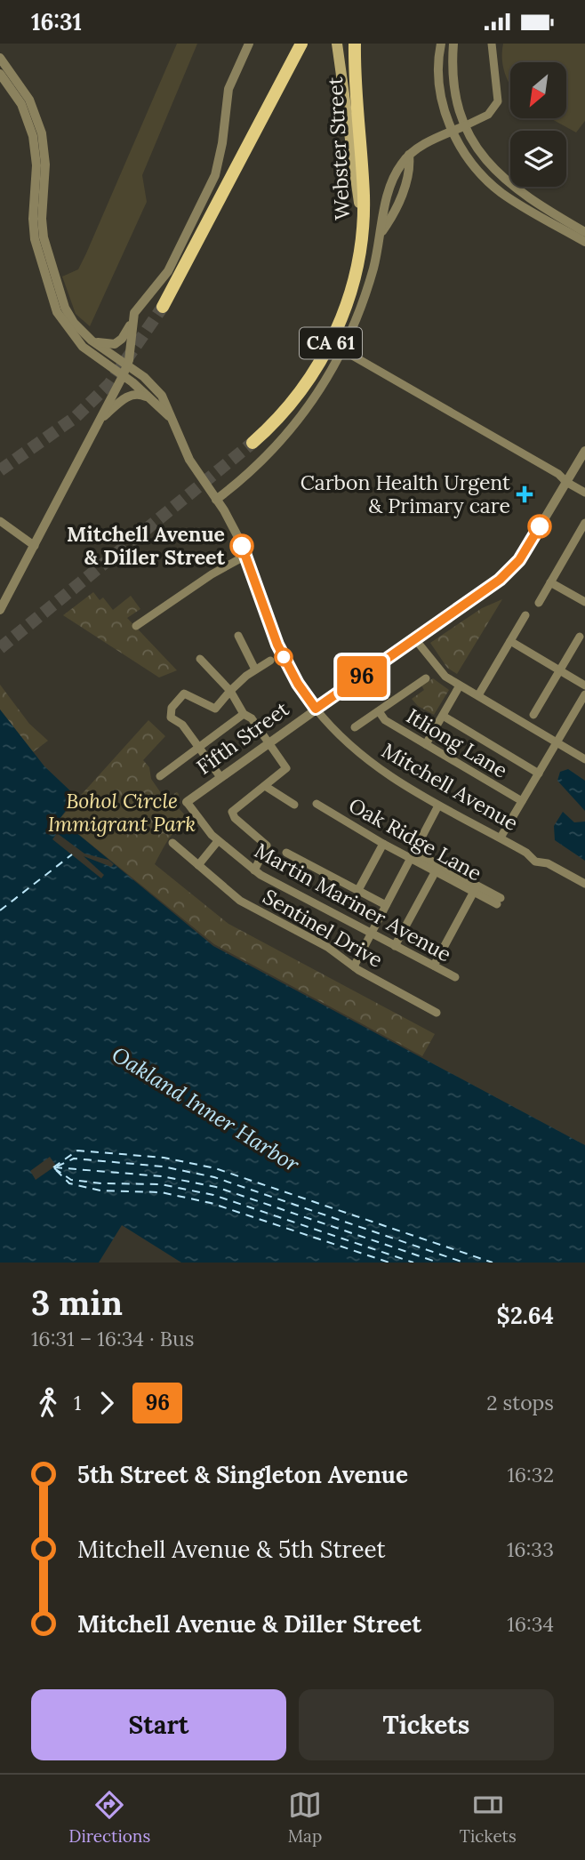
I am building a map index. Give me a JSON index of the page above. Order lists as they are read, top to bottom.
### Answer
{
  "streets": {
    "main road": ["Webster Street", "CA 61"],
    "street": [
      "Fifth Street",
      "Itliong Lane",
      "Mitchell Avenue",
      "Oak Ridge Lane",
      "Martin Mariner Avenue",
      "Sentinel Drive"
    ]
  },
  "crossings": [
    ["Fifth Street", "Mitchell Avenue"],
    ["Fifth Street", "Martin Mariner Avenue"]
  ],
  "water": ["Oakland Inner Harbor"],
  "parks": ["Bohol Circle Immigrant Park"],
  "places": {
    "health": ["Carbon Health Urgent & Primary care"],
    "other": ["Mitchell Avenue & Diller Street"]
  },
  "lines": ["bus line 96"],
  "north": "bottom left",
  "page": {
    "status": "16:31",
    "on_map": "96",
    "heading": ["3 min", "16:31 – 16:34 · Bus", "$2.64"],
    "legs": ["1", "96", "2 stops"],
    "list": [
      {
        "name": "5th Street & Singleton Avenue",
        "value": "16:32"
      },
      {
        "name": "Mitchell Avenue & 5th Street",
        "value": "16:33"
      },
      {
        "name": "Mitchell Avenue & Diller Street",
        "value": "16:34"
      }
    ],
    "buttons": ["Start", "Tickets"],
    "tabs": ["Directions", "Map", "Tickets"]
  }
}
